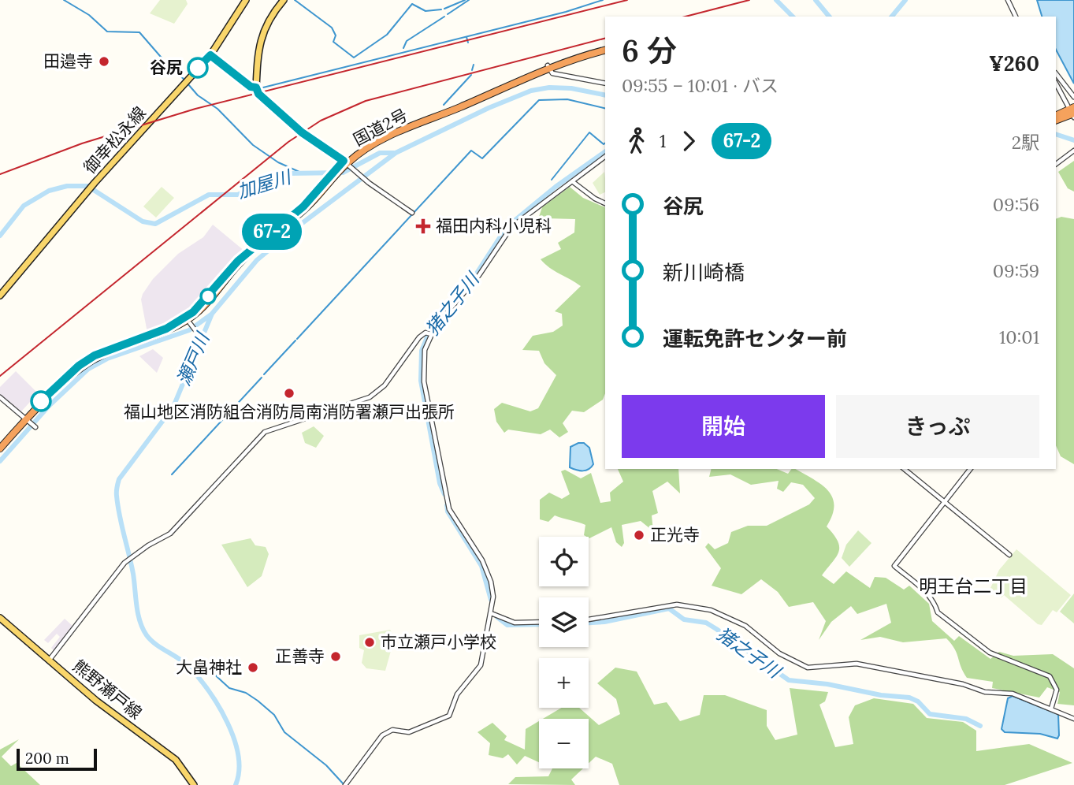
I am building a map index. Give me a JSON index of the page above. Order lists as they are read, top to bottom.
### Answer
{
  "streets": {
    "highway": ["国道2号"],
    "main road": ["御幸松永線", "熊野瀬戸線"]
  },
  "districts": ["明王台二丁目"],
  "water": ["加屋川", "猪之子川", "瀬戸川"],
  "places": {
    "other": [
      "田邉寺",
      "谷尻",
      "福山地区消防組合消防局南消防署瀬戸出張所",
      "正光寺",
      "市立瀬戸小学校",
      "正善寺",
      "大畠神社"
    ],
    "health": ["福田内科小児科"]
  },
  "lines": ["bus line 67-2"],
  "scale_bar": "200 m",
  "page": {
    "on_map": "67-2",
    "heading": ["6 分", "09:55 – 10:01 · バス", "¥260"],
    "legs": ["1", "67-2", "2駅"],
    "list": [
      {
        "name": "谷尻",
        "value": "09:56"
      },
      {
        "name": "新川崎橋",
        "value": "09:59"
      },
      {
        "name": "運転免許センター前",
        "value": "10:01"
      }
    ],
    "buttons": ["開始", "きっぷ"],
    "map_buttons": ["+", "−"],
    "scale": "200 m"
  }
}
